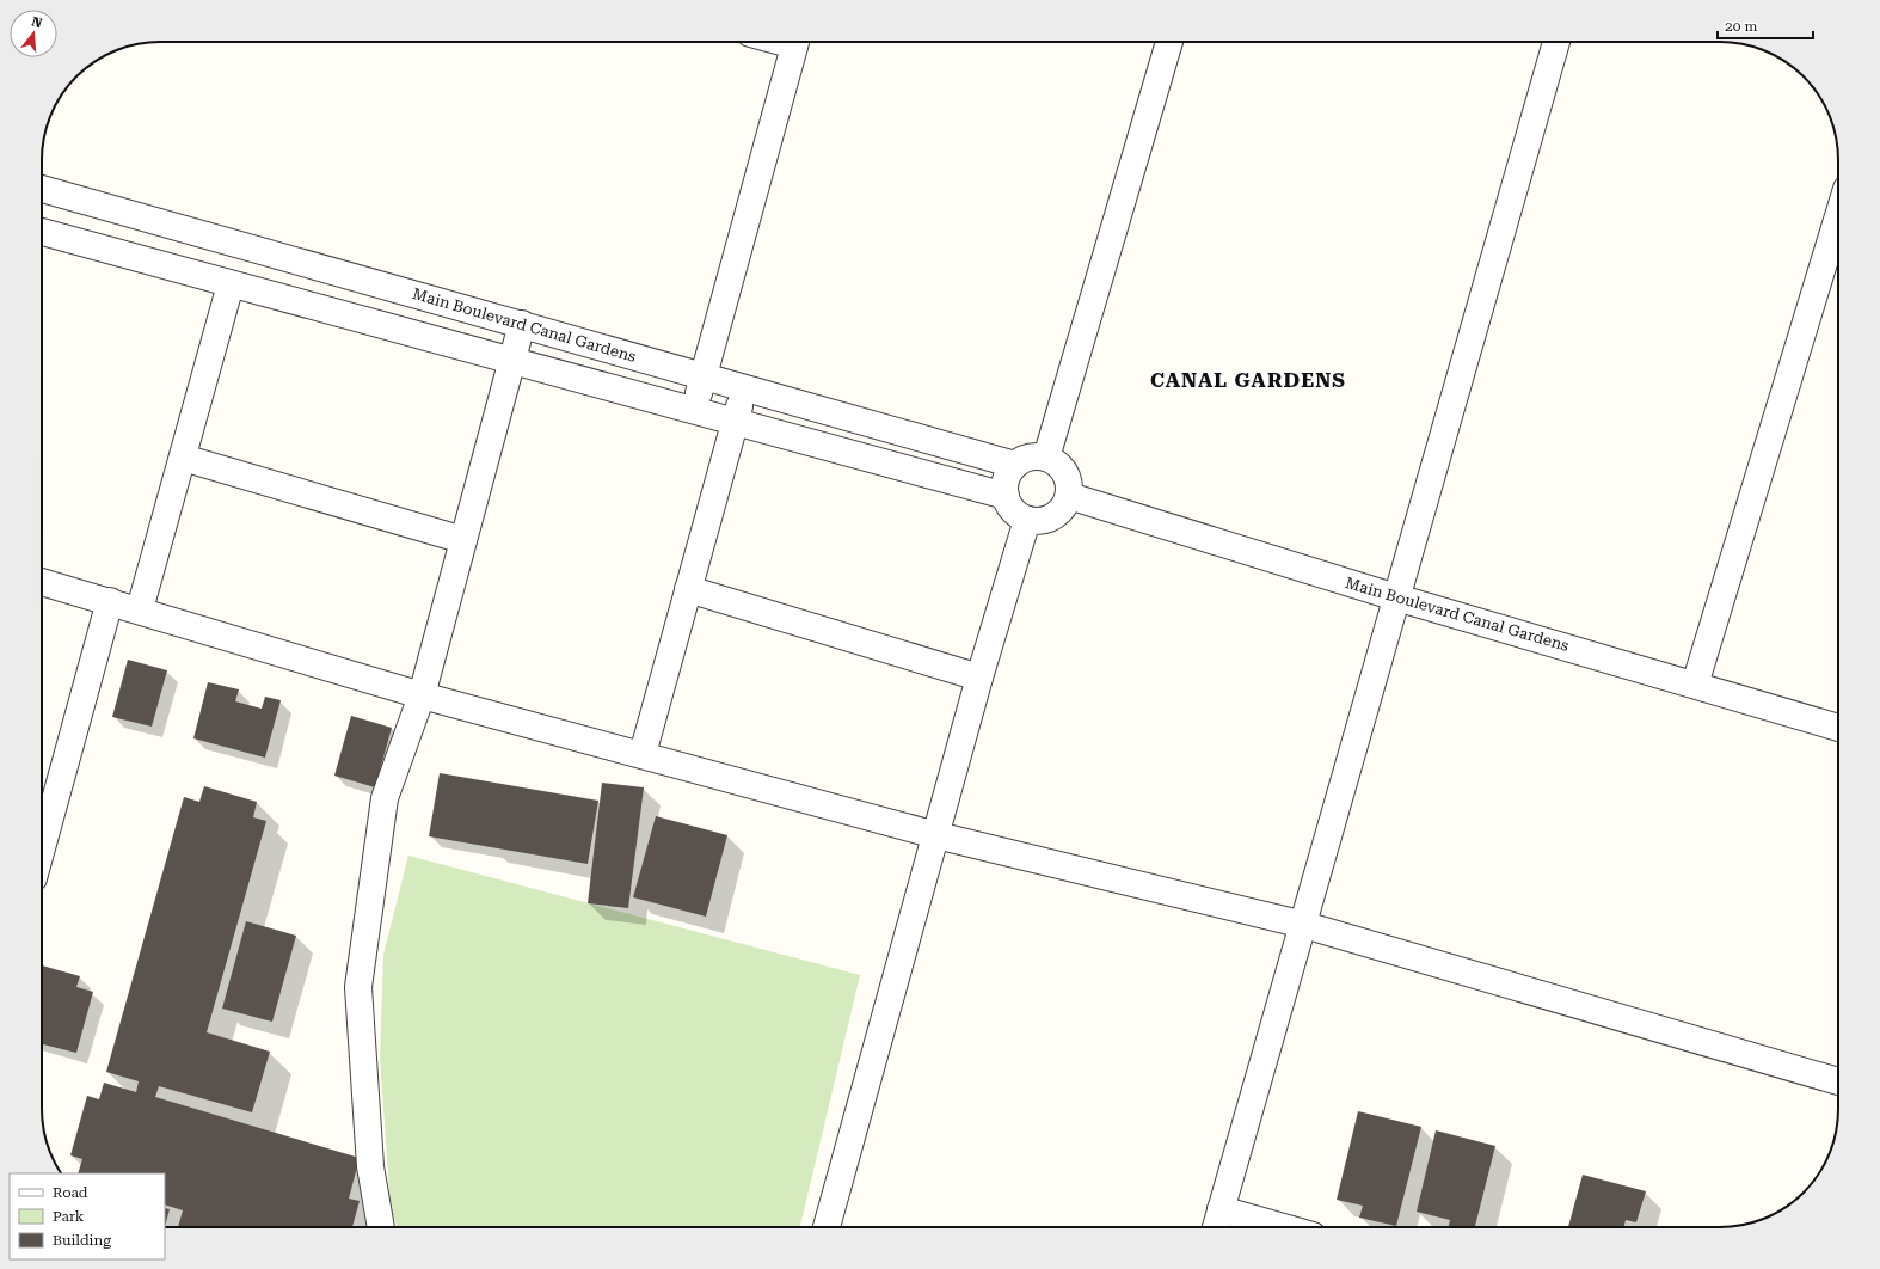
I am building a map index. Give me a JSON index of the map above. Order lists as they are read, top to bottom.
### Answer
{
  "streets": {
    "street": ["Main Boulevard Canal Gardens"]
  },
  "districts": ["CANAL GARDENS"],
  "legend": ["Road", "Park", "Building"],
  "scale_bar": "20 m",
  "north": "top"
}
